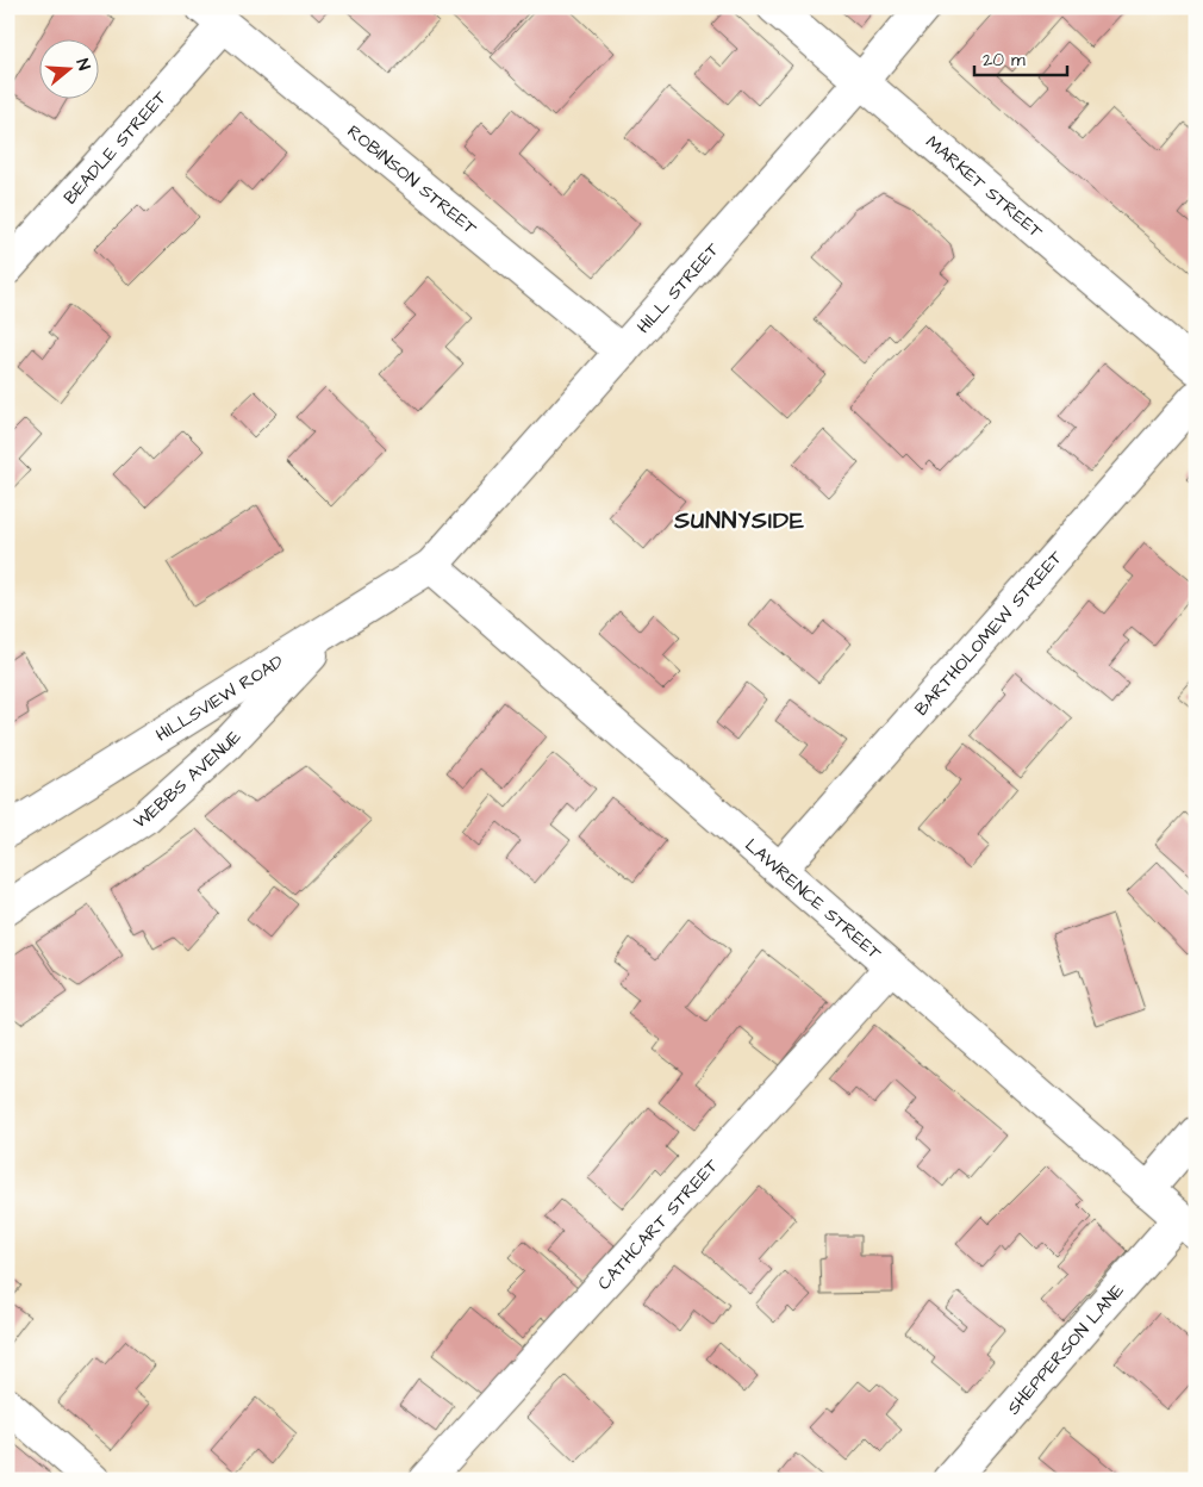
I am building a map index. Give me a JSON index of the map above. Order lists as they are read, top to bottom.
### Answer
{
  "streets": {
    "street": [
      "BEADLE STREET",
      "ROBINSON STREET",
      "MARKET STREET",
      "HILL STREET",
      "BARTHOLOMEW STREET",
      "HILLSVIEW ROAD",
      "WEBBS AVENUE",
      "LAWRENCE STREET",
      "CATHCART STREET",
      "SHEPPERSON LANE"
    ]
  },
  "crossings": [
    ["BEADLE STREET", "ROBINSON STREET"],
    ["ROBINSON STREET", "HILL STREET"],
    ["MARKET STREET", "HILL STREET"],
    ["HILL STREET", "HILLSVIEW ROAD"],
    ["HILL STREET", "LAWRENCE STREET"],
    ["BARTHOLOMEW STREET", "LAWRENCE STREET"],
    ["HILLSVIEW ROAD", "WEBBS AVENUE"],
    ["HILLSVIEW ROAD", "LAWRENCE STREET"],
    ["LAWRENCE STREET", "CATHCART STREET"],
    ["LAWRENCE STREET", "SHEPPERSON LANE"]
  ],
  "districts": ["SUNNYSIDE"],
  "scale_bar": "20 m",
  "north": "right"
}
